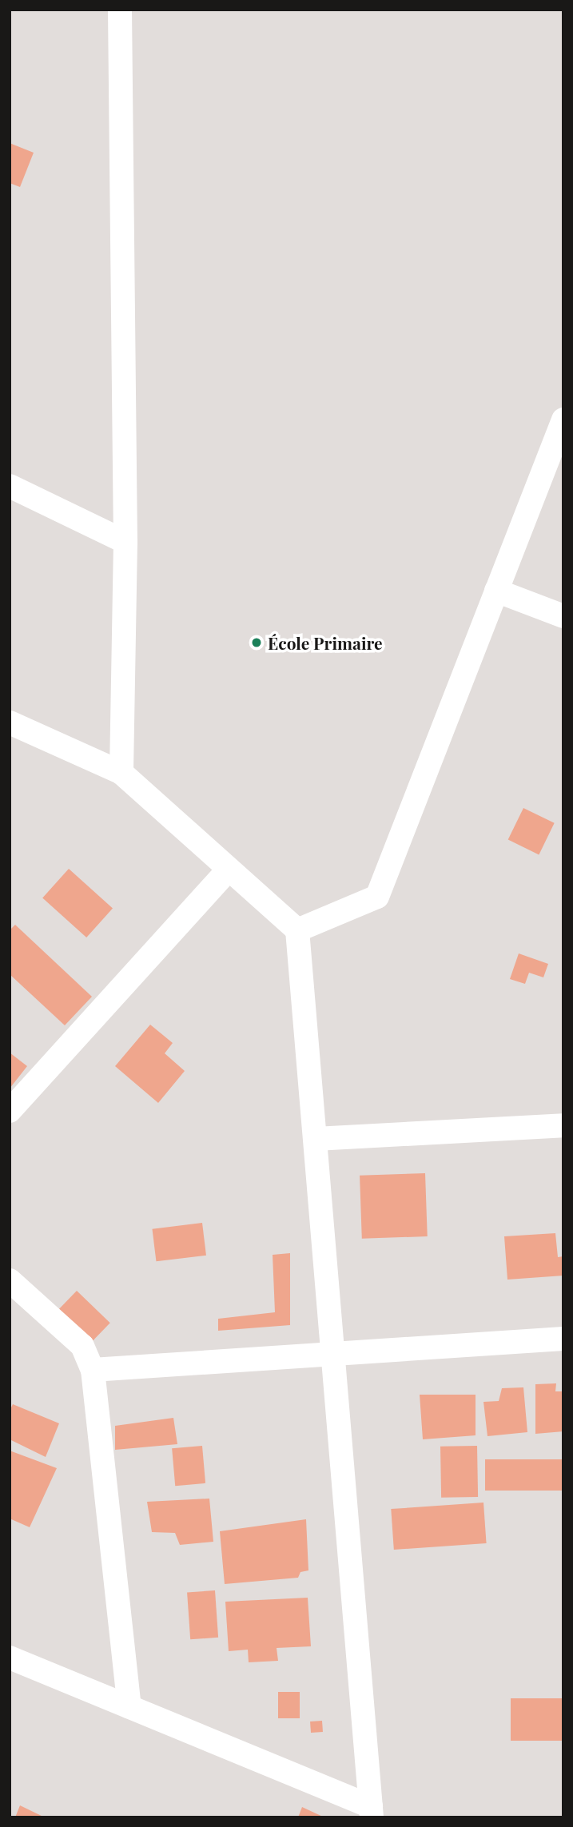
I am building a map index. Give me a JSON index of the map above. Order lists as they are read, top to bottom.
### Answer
{
  "places": ["École Primaire"]
}
